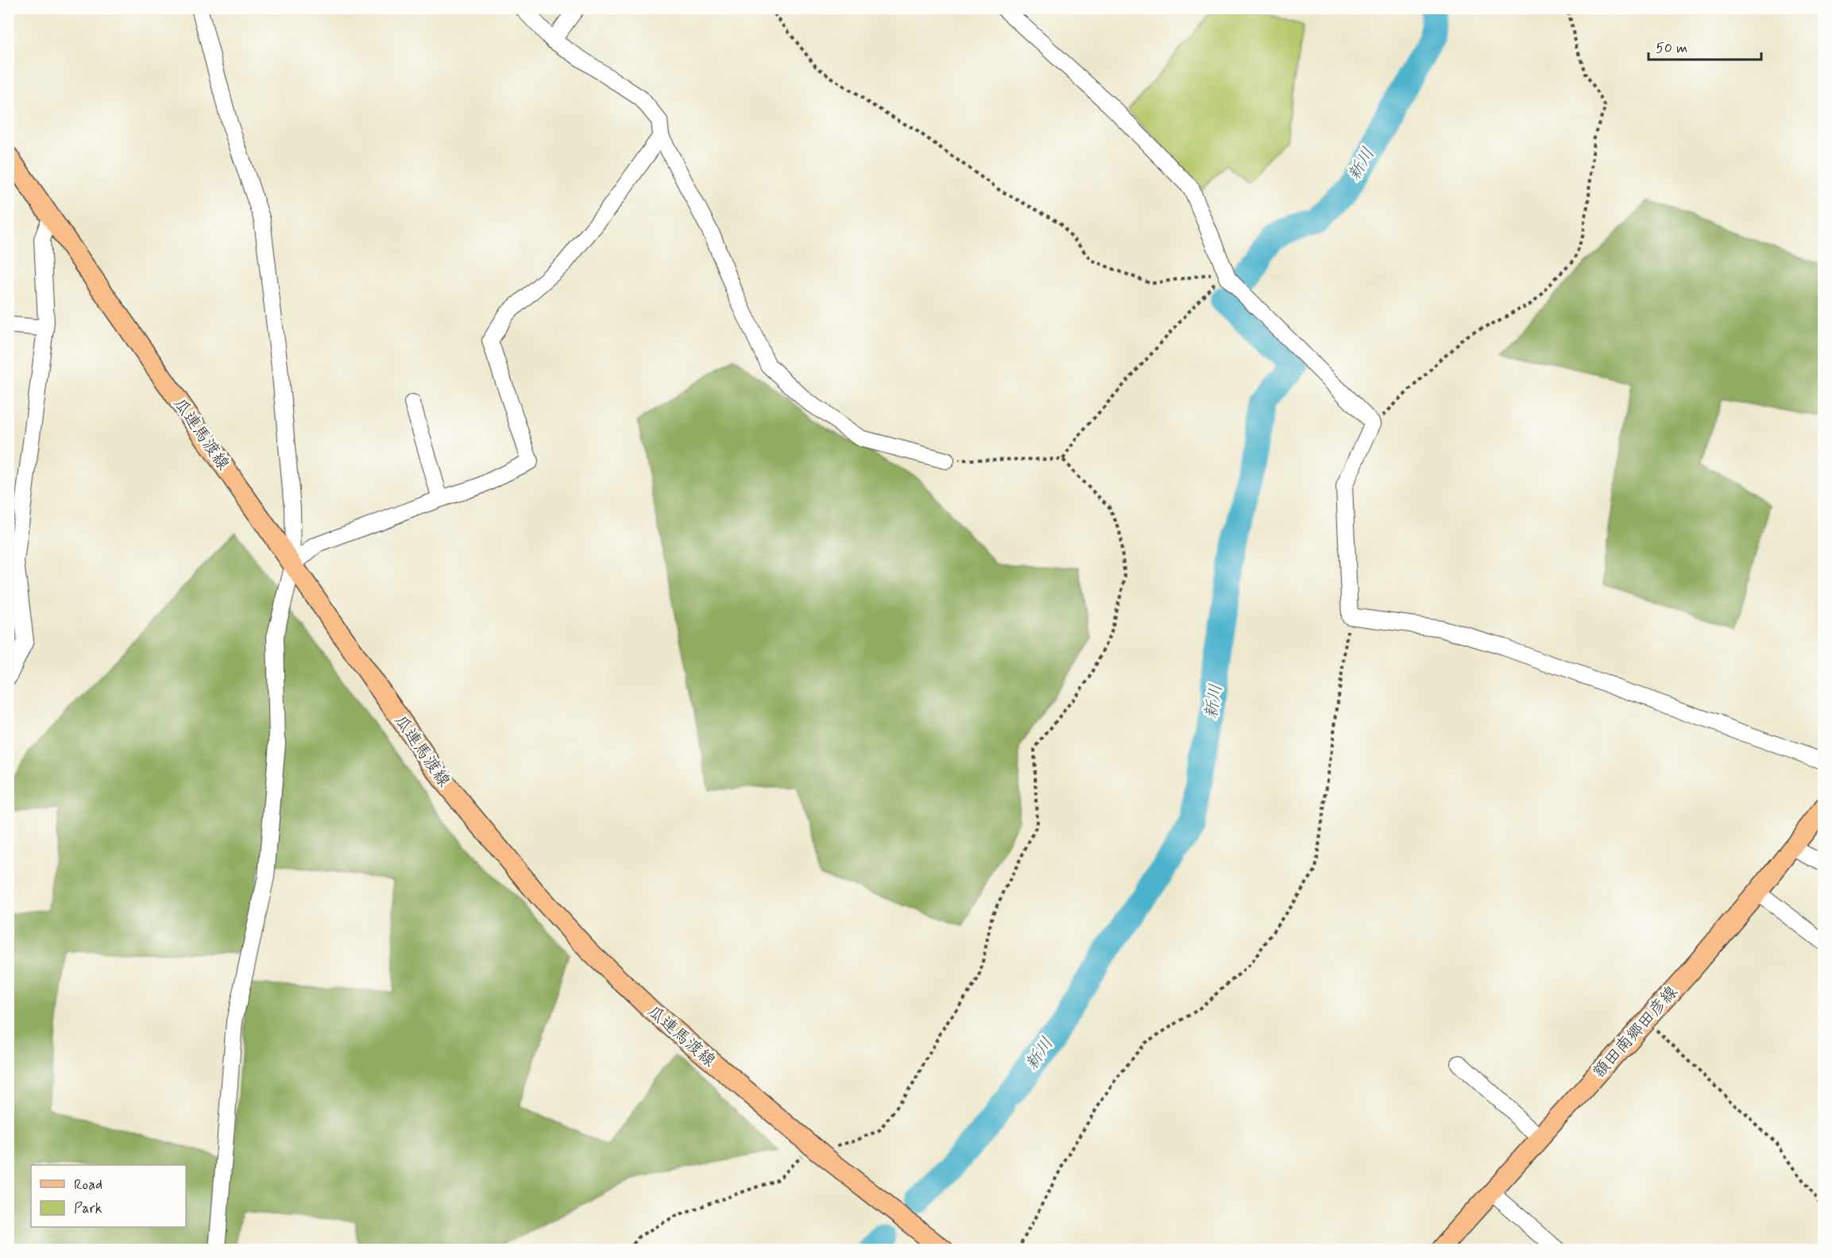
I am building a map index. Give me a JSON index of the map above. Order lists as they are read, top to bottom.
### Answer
{
  "streets": {
    "main road": ["瓜連馬渡線", "額田南郷田彦線"]
  },
  "water": ["新川"],
  "legend": ["Road", "Park"],
  "scale_bar": "50 m"
}
